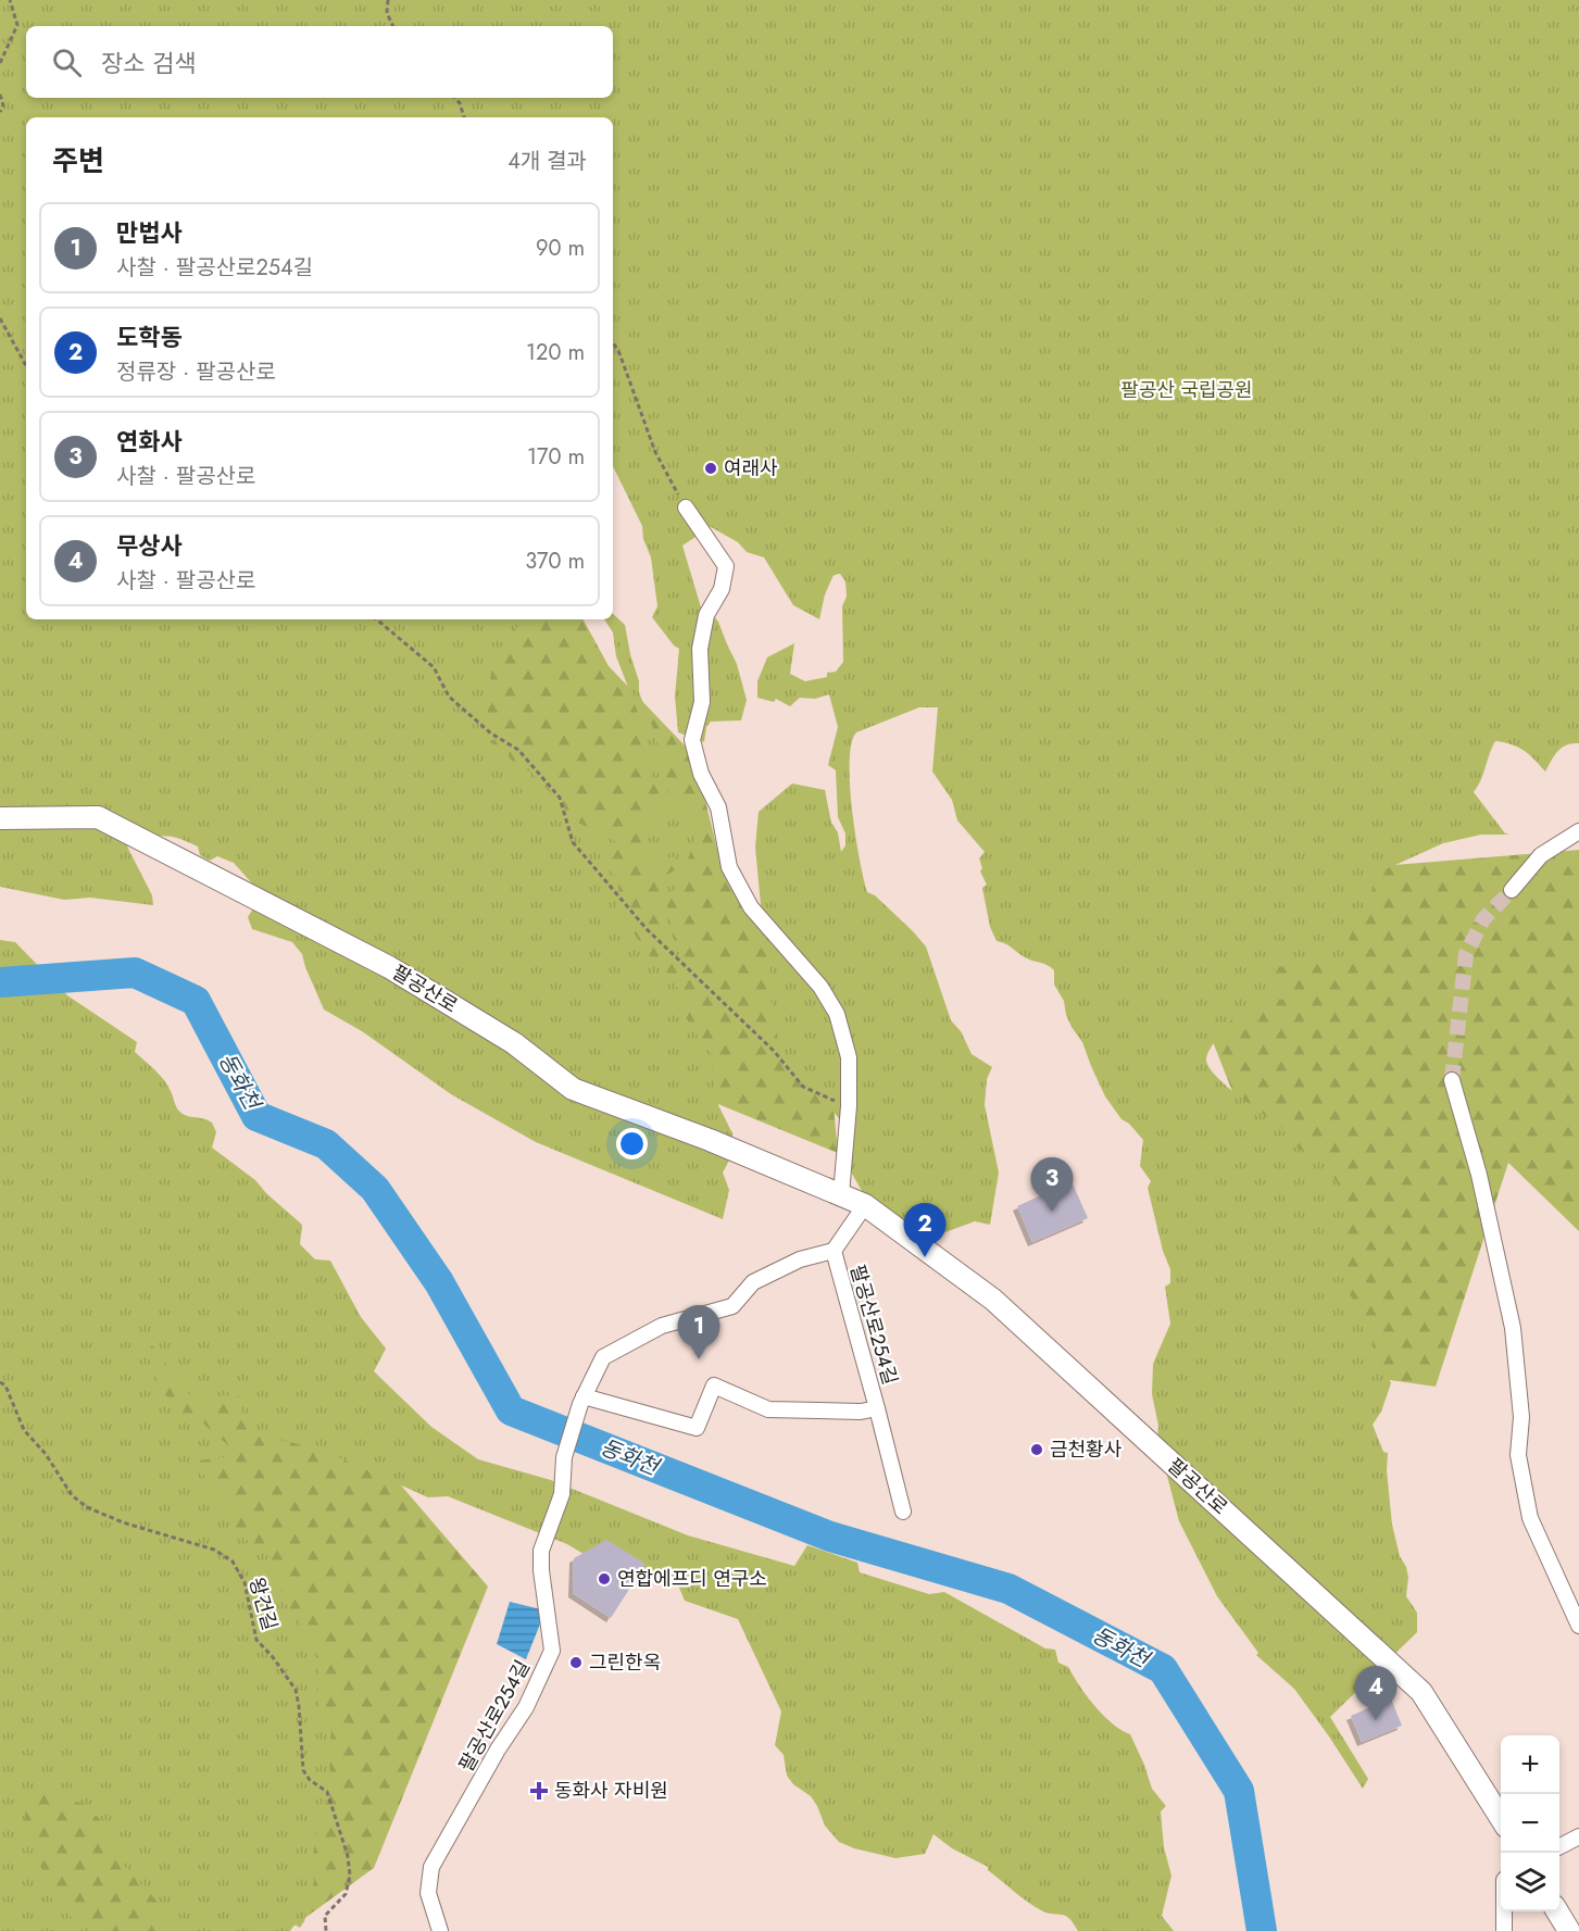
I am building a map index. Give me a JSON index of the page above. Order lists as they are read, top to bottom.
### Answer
{
  "streets": {
    "main road": ["팔공산로"],
    "street": ["팔공산로254길"],
    "path": ["왕건길"]
  },
  "crossings": [
    ["팔공산로", "팔공산로254길"]
  ],
  "water": ["동화천"],
  "parks": ["팔공산 국립공원"],
  "places": {
    "other": [
      "여래사",
      "금천황사",
      "연합에프디 연구소",
      "그린한옥"
    ],
    "health": ["동화사 자비원"]
  },
  "page": {
    "search": "장소 검색",
    "heading": ["주변", "4개 결과"],
    "list": [
      {
        "mark": "1",
        "name": "만법사",
        "note": "사찰 · 팔공산로254길",
        "value": "90 m"
      },
      {
        "mark": "2",
        "name": "도학동",
        "note": "정류장 · 팔공산로",
        "value": "120 m"
      },
      {
        "mark": "3",
        "name": "연화사",
        "note": "사찰 · 팔공산로",
        "value": "170 m"
      },
      {
        "mark": "4",
        "name": "무상사",
        "note": "사찰 · 팔공산로",
        "value": "370 m"
      }
    ],
    "pins": [
      "3",
      "2",
      "1",
      "4"
    ],
    "map_buttons": ["+", "−"]
  }
}
